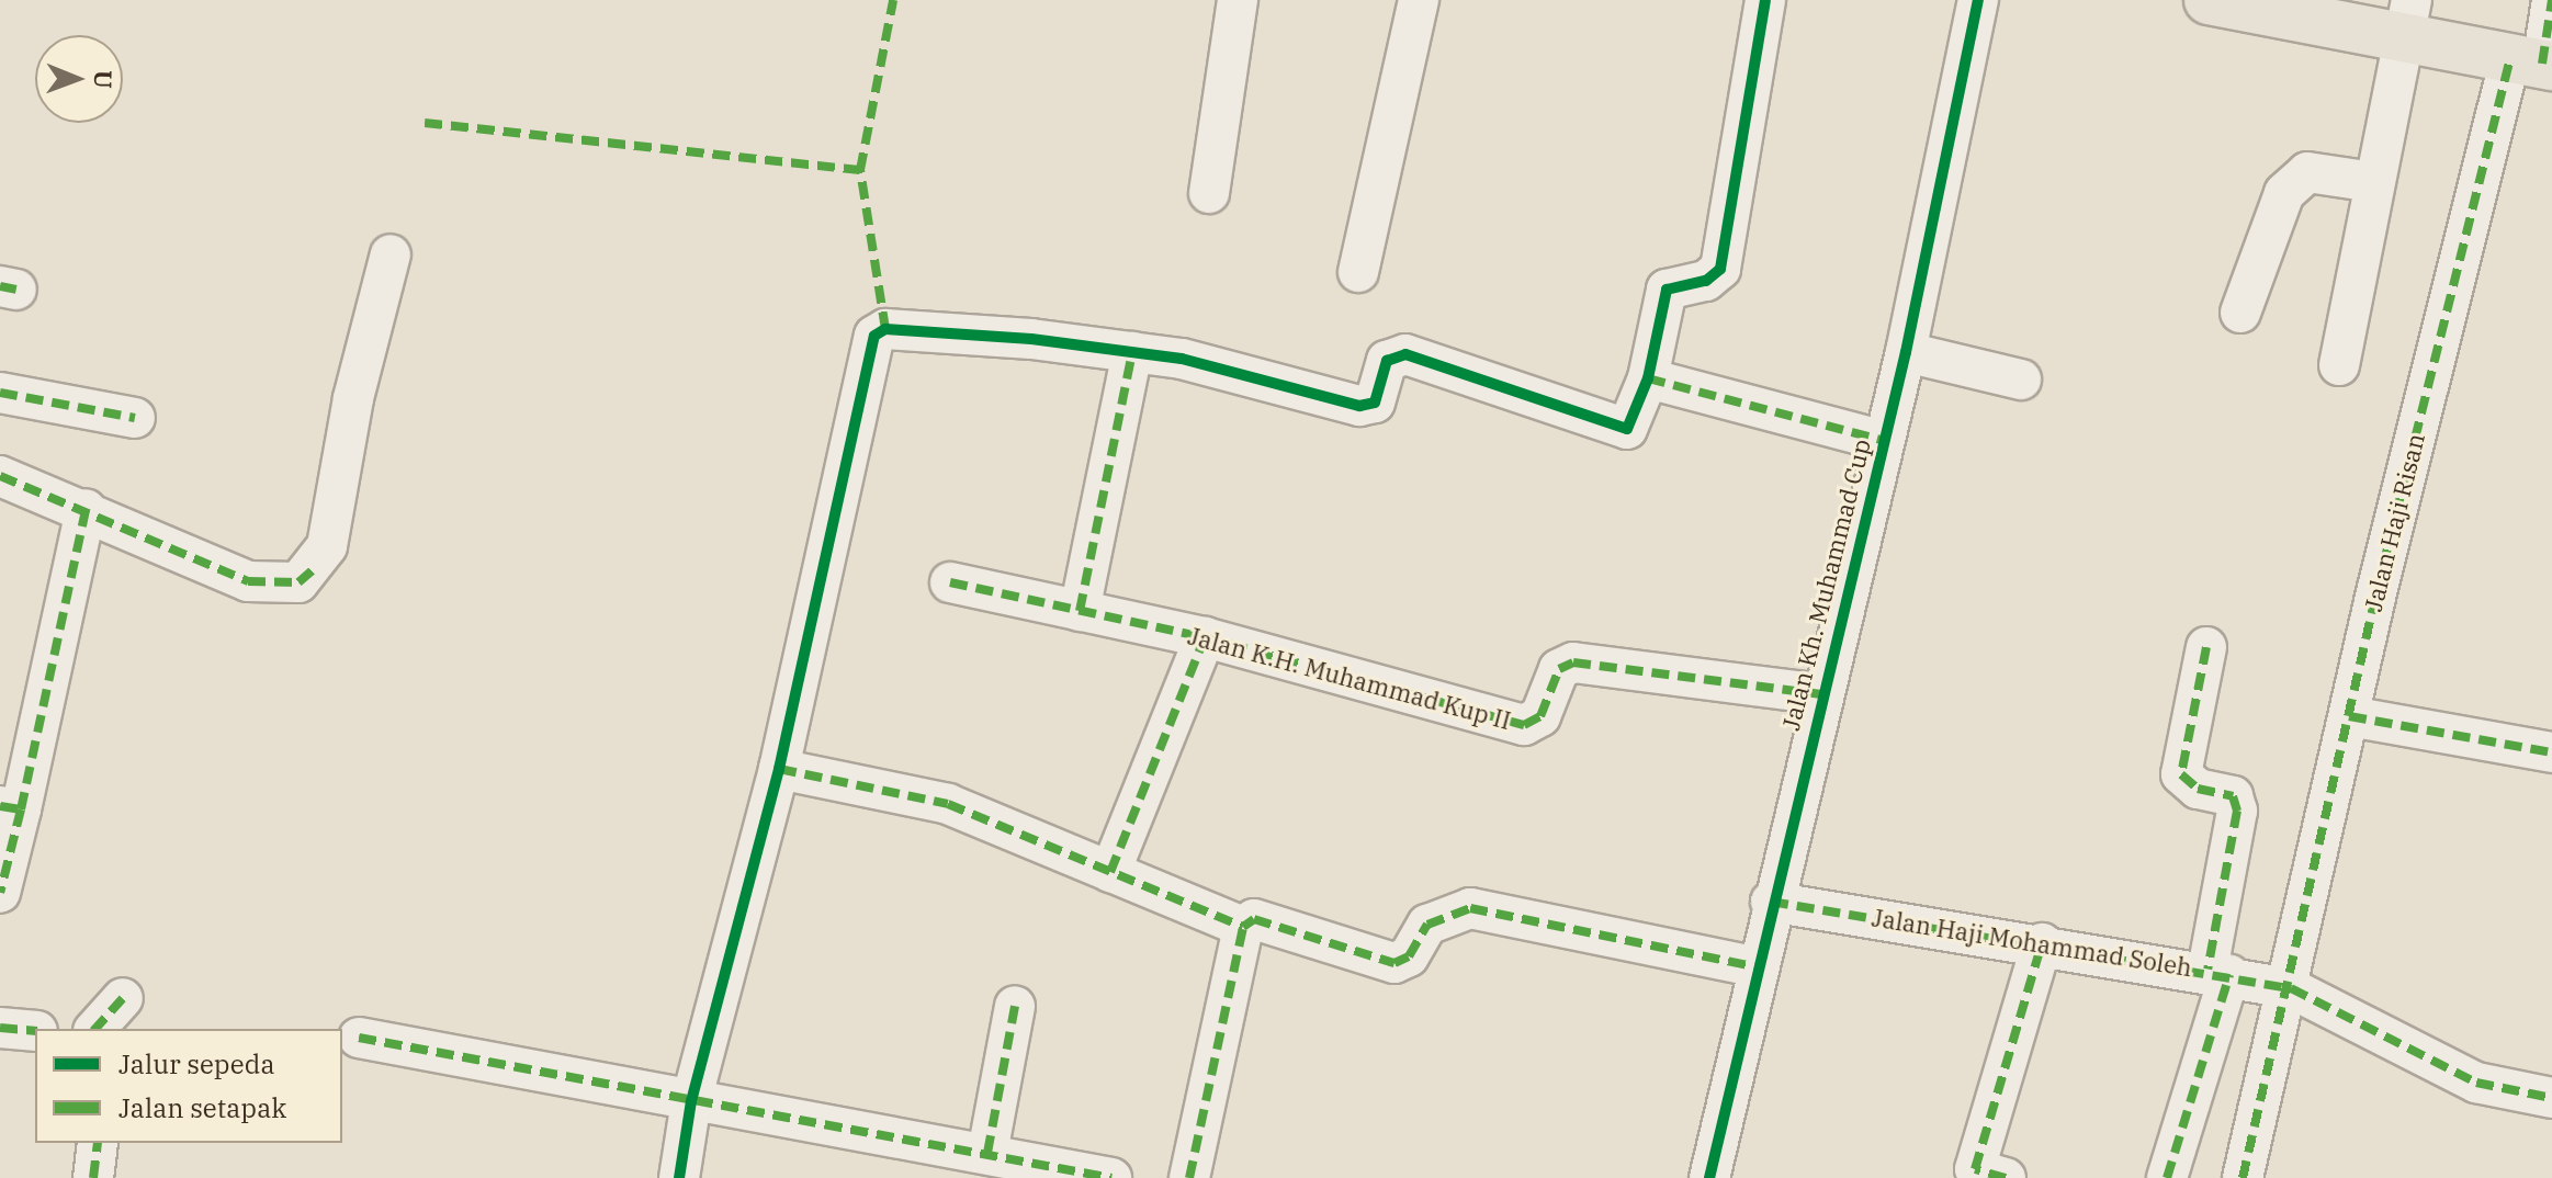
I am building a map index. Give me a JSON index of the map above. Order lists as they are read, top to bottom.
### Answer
{
  "streets": {
    "street": [
      "Jalan Haji Risan",
      "Jalan Kh. Muhammad Cup",
      "Jalan K.H. Muhammad Kup II",
      "Jalan Haji Mohammad Soleh"
    ]
  },
  "crossings": [
    ["Jalan Haji Risan", "Jalan Haji Mohammad Soleh"],
    ["Jalan Kh. Muhammad Cup", "Jalan K.H. Muhammad Kup II"],
    ["Jalan Kh. Muhammad Cup", "Jalan Haji Mohammad Soleh"]
  ],
  "legend": ["Jalur sepeda", "Jalan setapak"],
  "north": "right"
}
